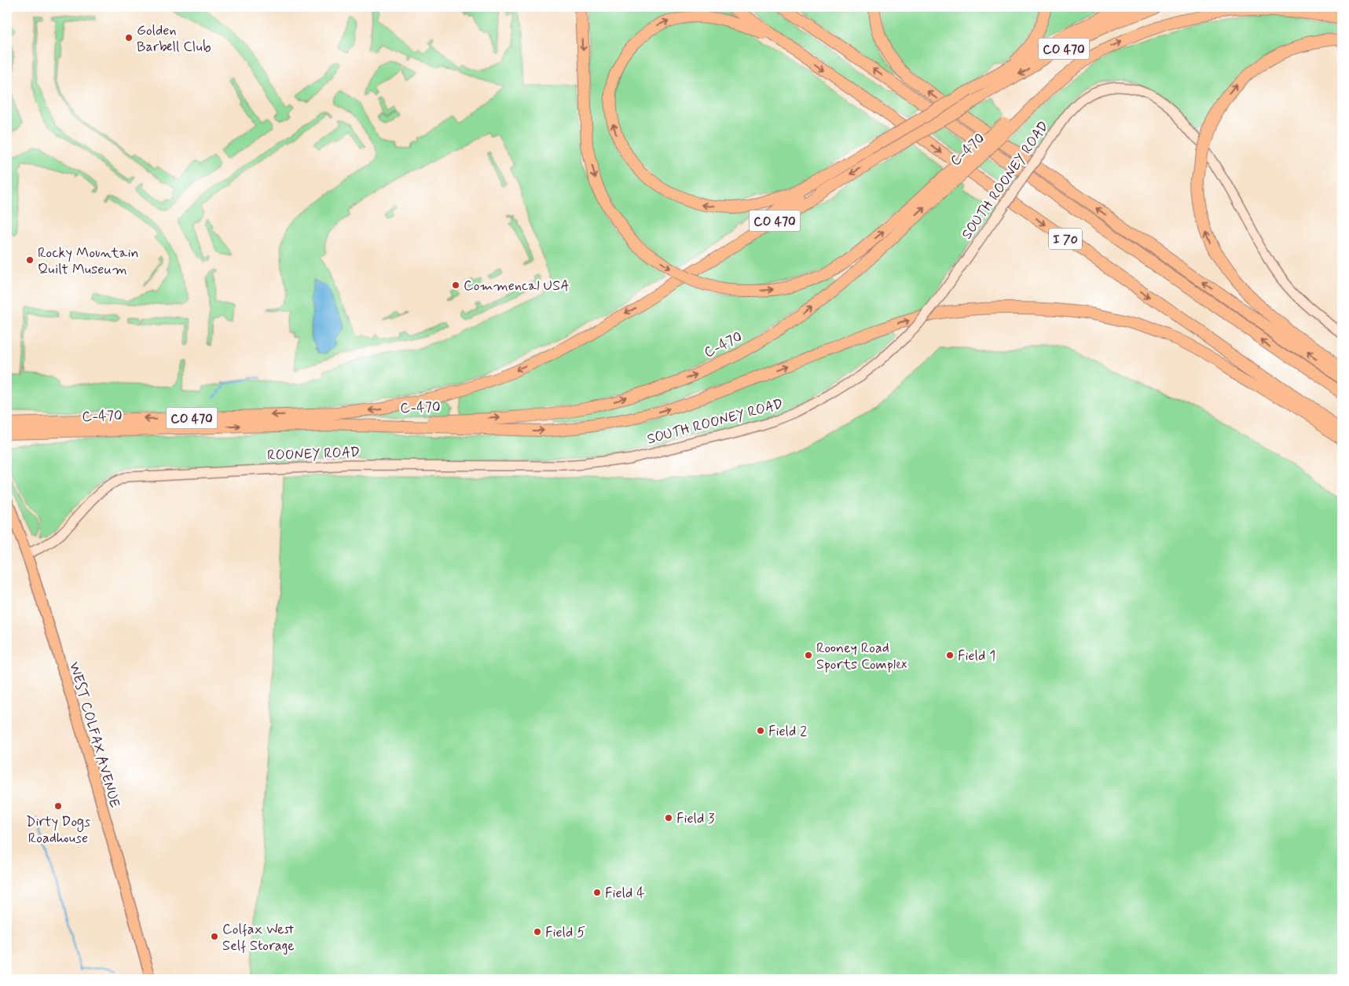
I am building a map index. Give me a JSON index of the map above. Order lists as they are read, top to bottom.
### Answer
{
  "streets": {
    "highway": ["CO 470", "C-470", "I 70"],
    "main road": ["WEST COLFAX AVENUE"],
    "street": ["SOUTH ROONEY ROAD", "ROONEY ROAD"]
  },
  "crossings": [
    ["SOUTH ROONEY ROAD", "ROONEY ROAD"],
    ["ROONEY ROAD", "WEST COLFAX AVENUE"]
  ],
  "places": [
    "Golden Barbell Club",
    "Rocky Mountain Quilt Museum",
    "Commencal USA",
    "Rooney Road Sports Complex",
    "Field 1",
    "Field 2",
    "Dirty Dogs Roadhouse",
    "Field 3",
    "Field 4",
    "Field 5",
    "Colfax West Self Storage"
  ]
}
